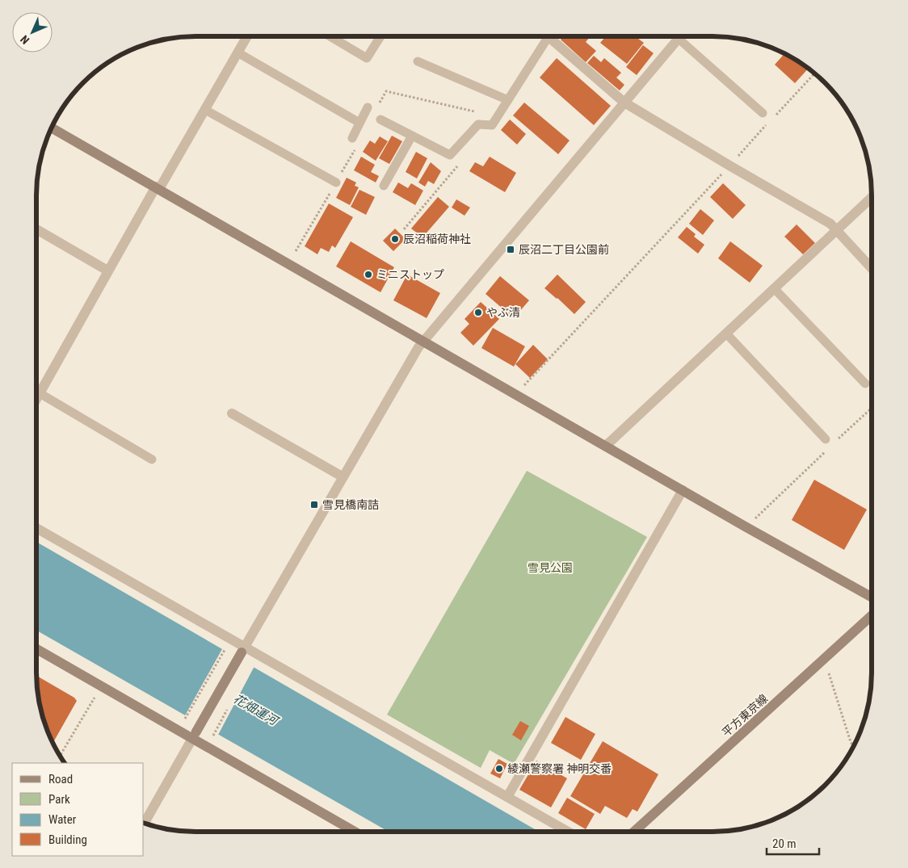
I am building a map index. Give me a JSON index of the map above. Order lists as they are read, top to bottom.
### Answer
{
  "streets": {
    "street": ["平方東京線"]
  },
  "water": ["花畑運河"],
  "parks": ["雪見公園"],
  "places": {
    "other": [
      "辰沼稲荷神社",
      "ミニストップ",
      "やぶ清",
      "綾瀬警察署 神明交番"
    ],
    "transit": ["辰沼二丁目公園前", "雪見橋南詰"]
  },
  "legend": [
    "Road",
    "Park",
    "Water",
    "Building"
  ],
  "scale_bar": "20 m",
  "north": "bottom left"
}
